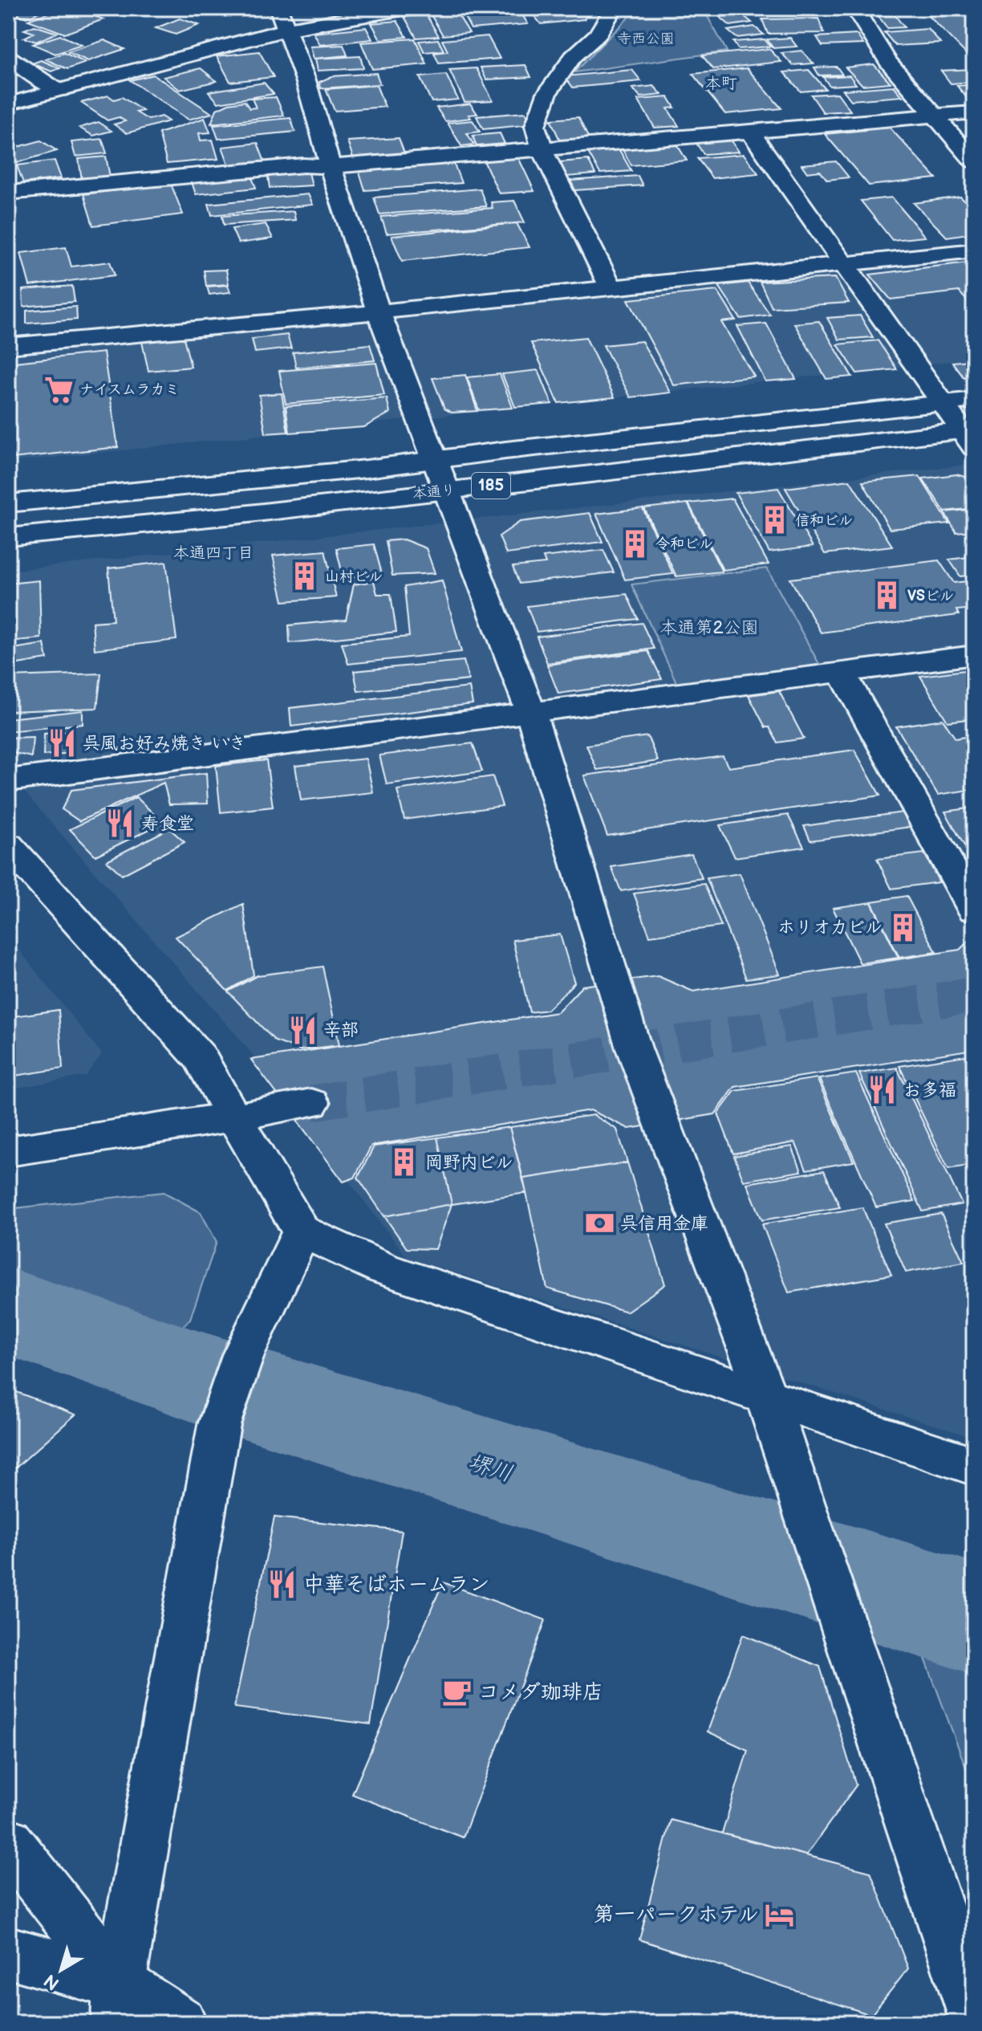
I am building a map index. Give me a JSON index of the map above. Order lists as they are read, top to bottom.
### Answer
{
  "streets": {
    "main road": ["185", "本通り"]
  },
  "districts": ["本町", "本通四丁目"],
  "water": ["堺川"],
  "parks": ["寺西公園", "本通第2公園"],
  "places": {
    "supermarket": ["ナイスムラカミ"],
    "building": [
      "信和ビル",
      "令和ビル",
      "山村ビル",
      "VSビル",
      "ホリオカビル",
      "岡野内ビル"
    ],
    "restaurant": [
      "呉風お好み焼き いき",
      "寿食堂",
      "辛部",
      "お多福",
      "中華そばホームラン"
    ],
    "bank": ["呉信用金庫"],
    "cafe": ["コメダ珈琲店"],
    "hotel": ["第一パークホテル"]
  },
  "north": "bottom left"
}
